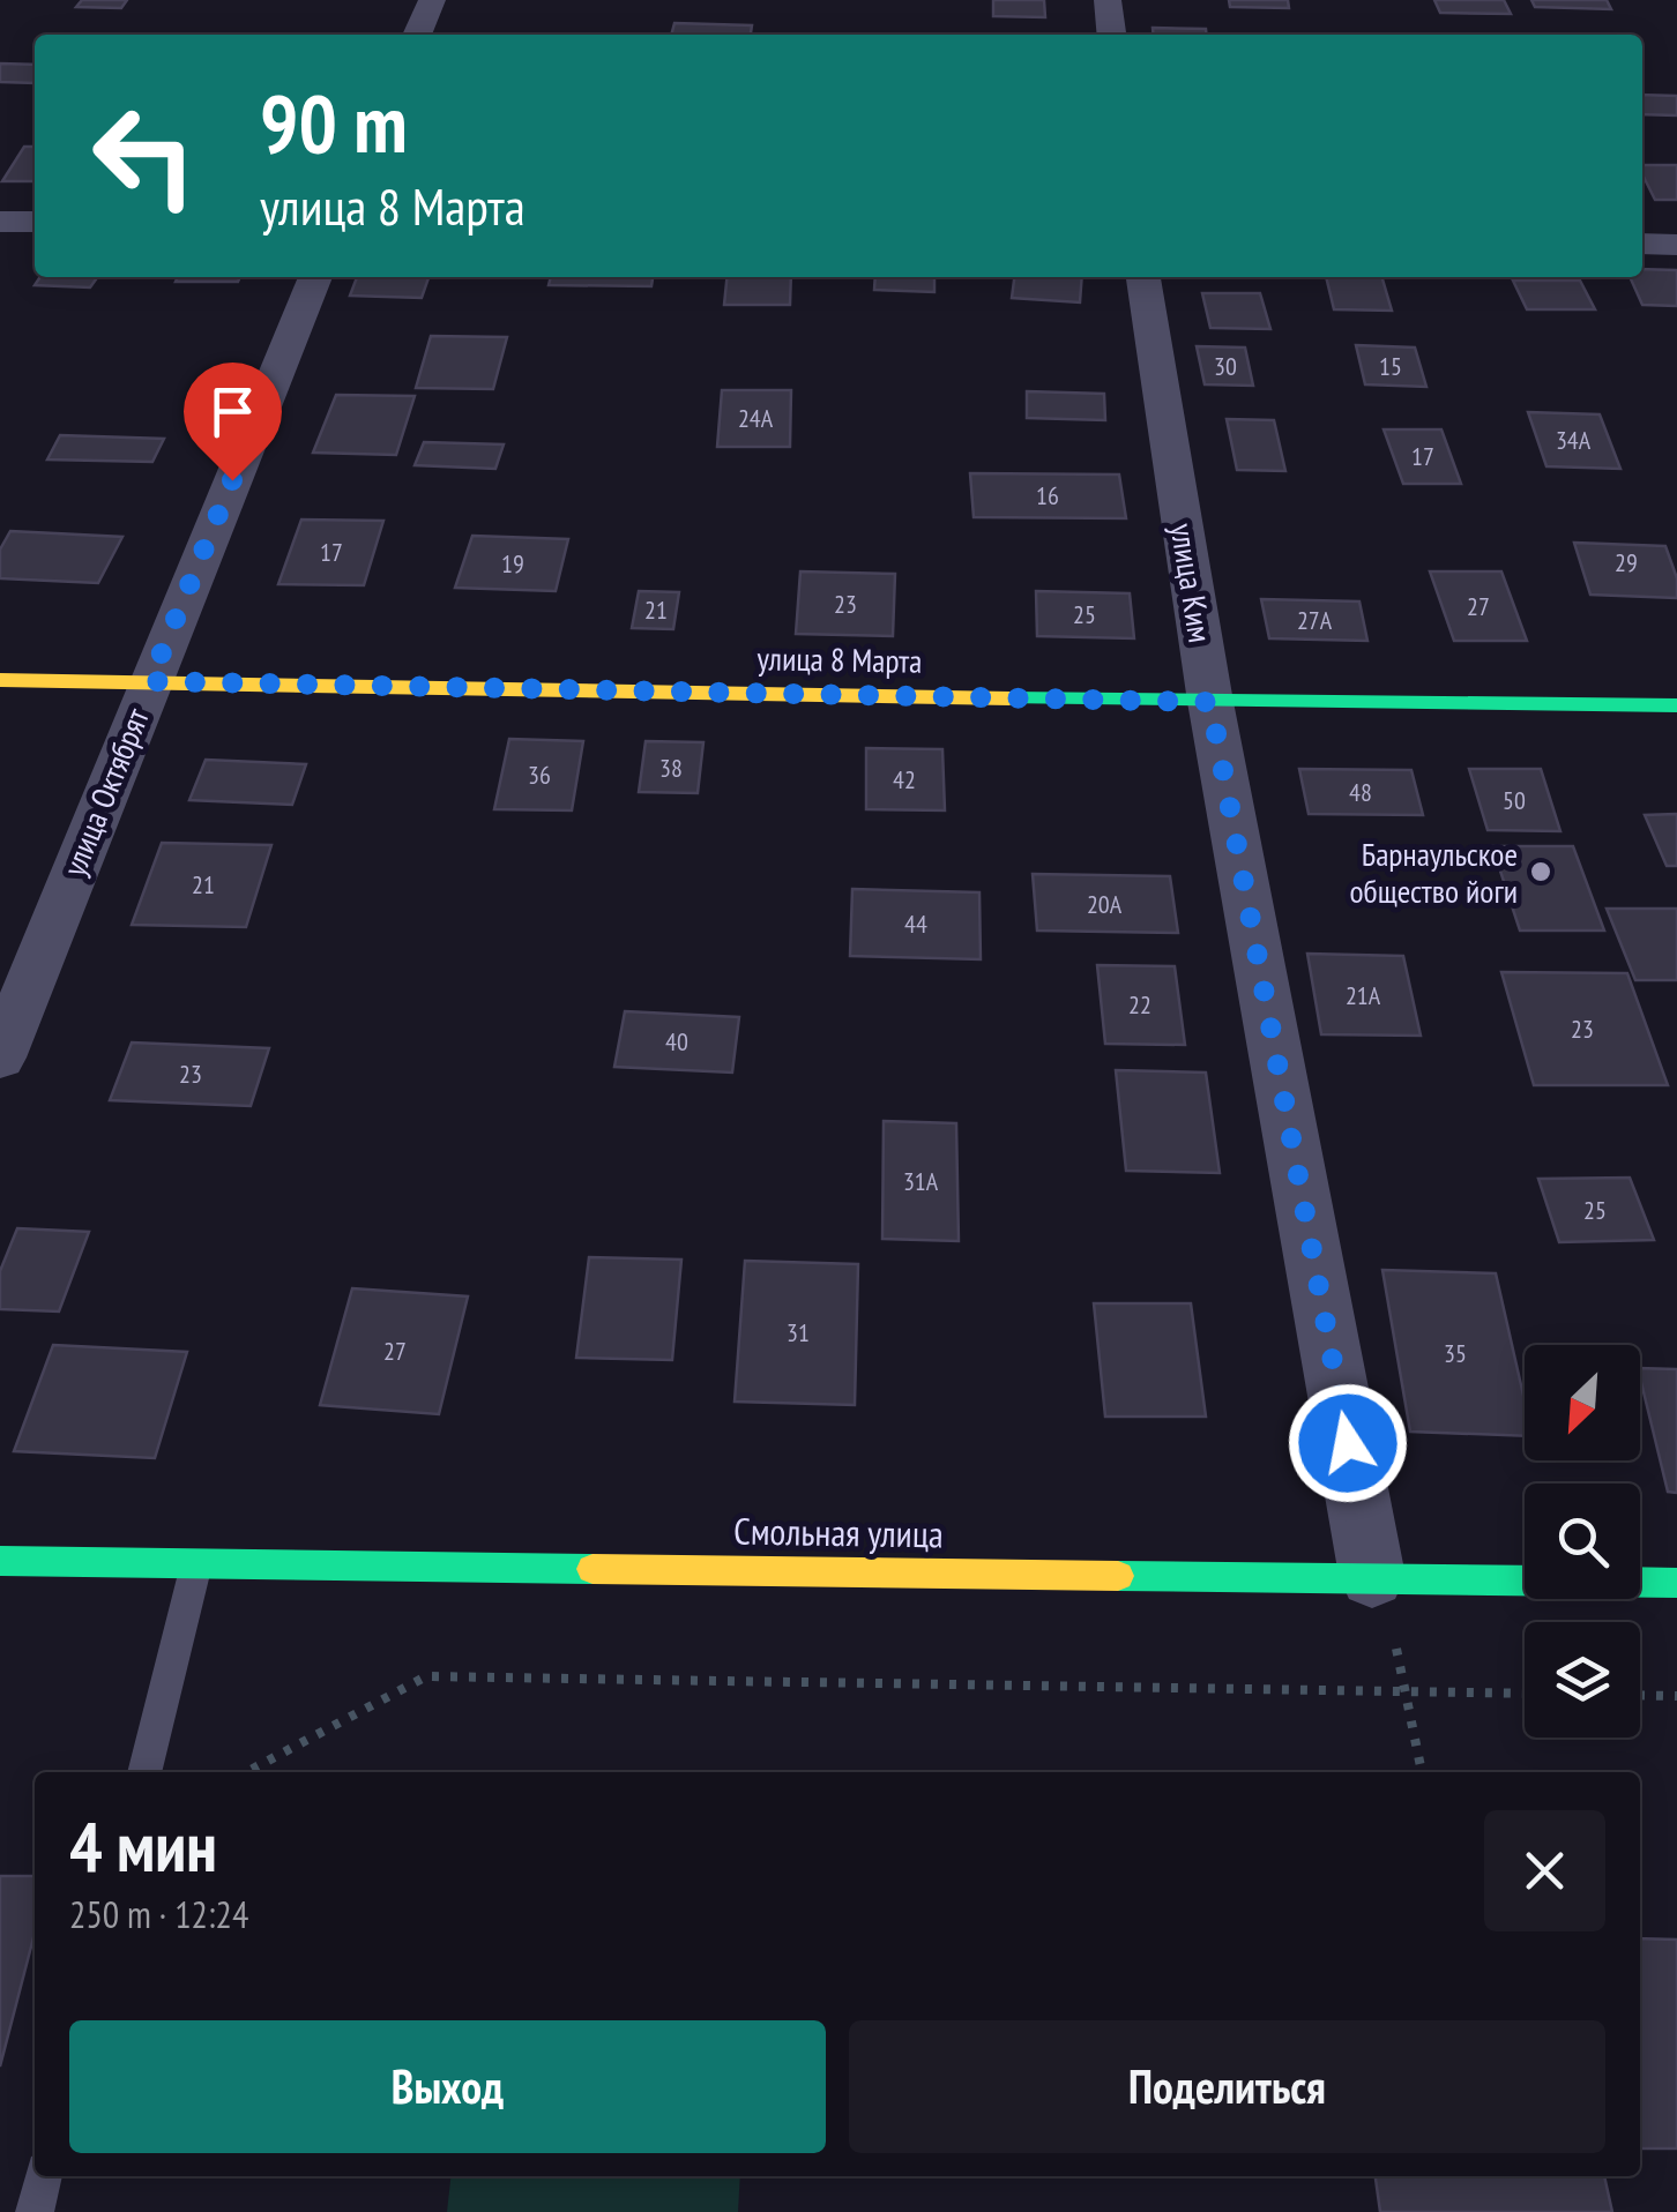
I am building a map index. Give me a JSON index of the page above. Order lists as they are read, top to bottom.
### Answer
{
  "streets": {
    "main road": ["улица 8 Марта", "Смольная улица"],
    "street": ["улица Ким", "улица Октябрят"]
  },
  "crossings": [
    ["улица Ким", "улица 8 Марта"],
    ["улица Ким", "Смольная улица"],
    ["улица 8 Марта", "улица Октябрят"]
  ],
  "places": ["Барнаульское общество йоги"],
  "house_numbers": [
    "30",
    "15",
    "24А",
    "34А",
    "17",
    "16",
    "17",
    "29",
    "19",
    "23",
    "27",
    "21",
    "25",
    "27А",
    "38",
    "36",
    "42",
    "48",
    "50",
    "21",
    "20А",
    "44",
    "21А",
    "22",
    "23",
    "40",
    "23",
    "31А",
    "25",
    "31",
    "27",
    "35"
  ],
  "north": "bottom left",
  "page": {
    "turn": ["90 m", "улица 8 Марта"],
    "heading": ["4 мин", "250 m · 12:24"],
    "buttons": ["Выход", "Поделиться"]
  }
}
